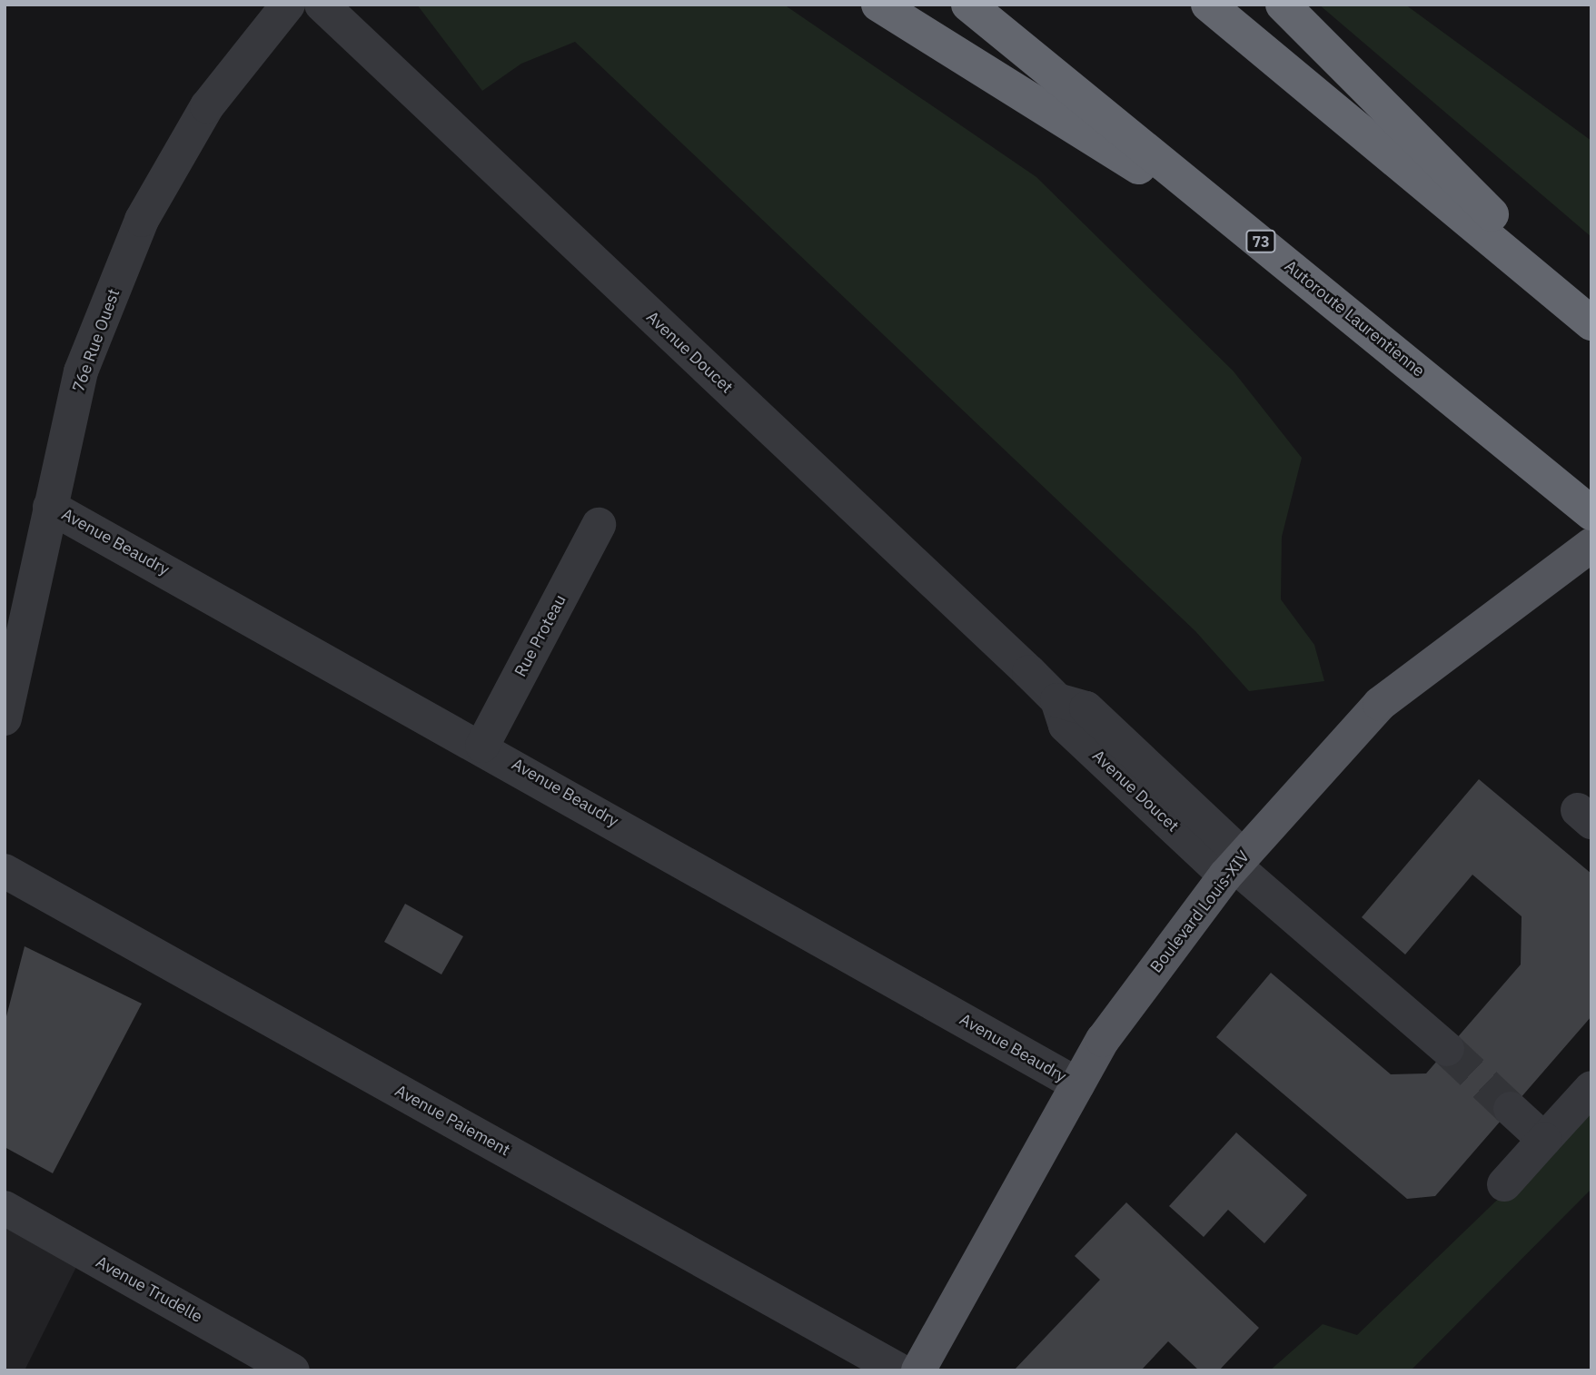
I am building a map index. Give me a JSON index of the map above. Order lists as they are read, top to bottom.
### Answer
{
  "streets": {
    "highway": ["73", "Autoroute Laurentienne"],
    "main road": ["Boulevard Louis-XIV"],
    "street": [
      "76e Rue Ouest",
      "Avenue Doucet",
      "Avenue Beaudry",
      "Rue Proteau",
      "Avenue Paiement",
      "Avenue Trudelle"
    ]
  },
  "crossings": [
    ["76e Rue Ouest", "Avenue Beaudry"],
    ["Avenue Doucet", "Boulevard Louis-XIV"],
    ["Avenue Beaudry", "Rue Proteau"],
    ["Avenue Beaudry", "Boulevard Louis-XIV"]
  ]
}
